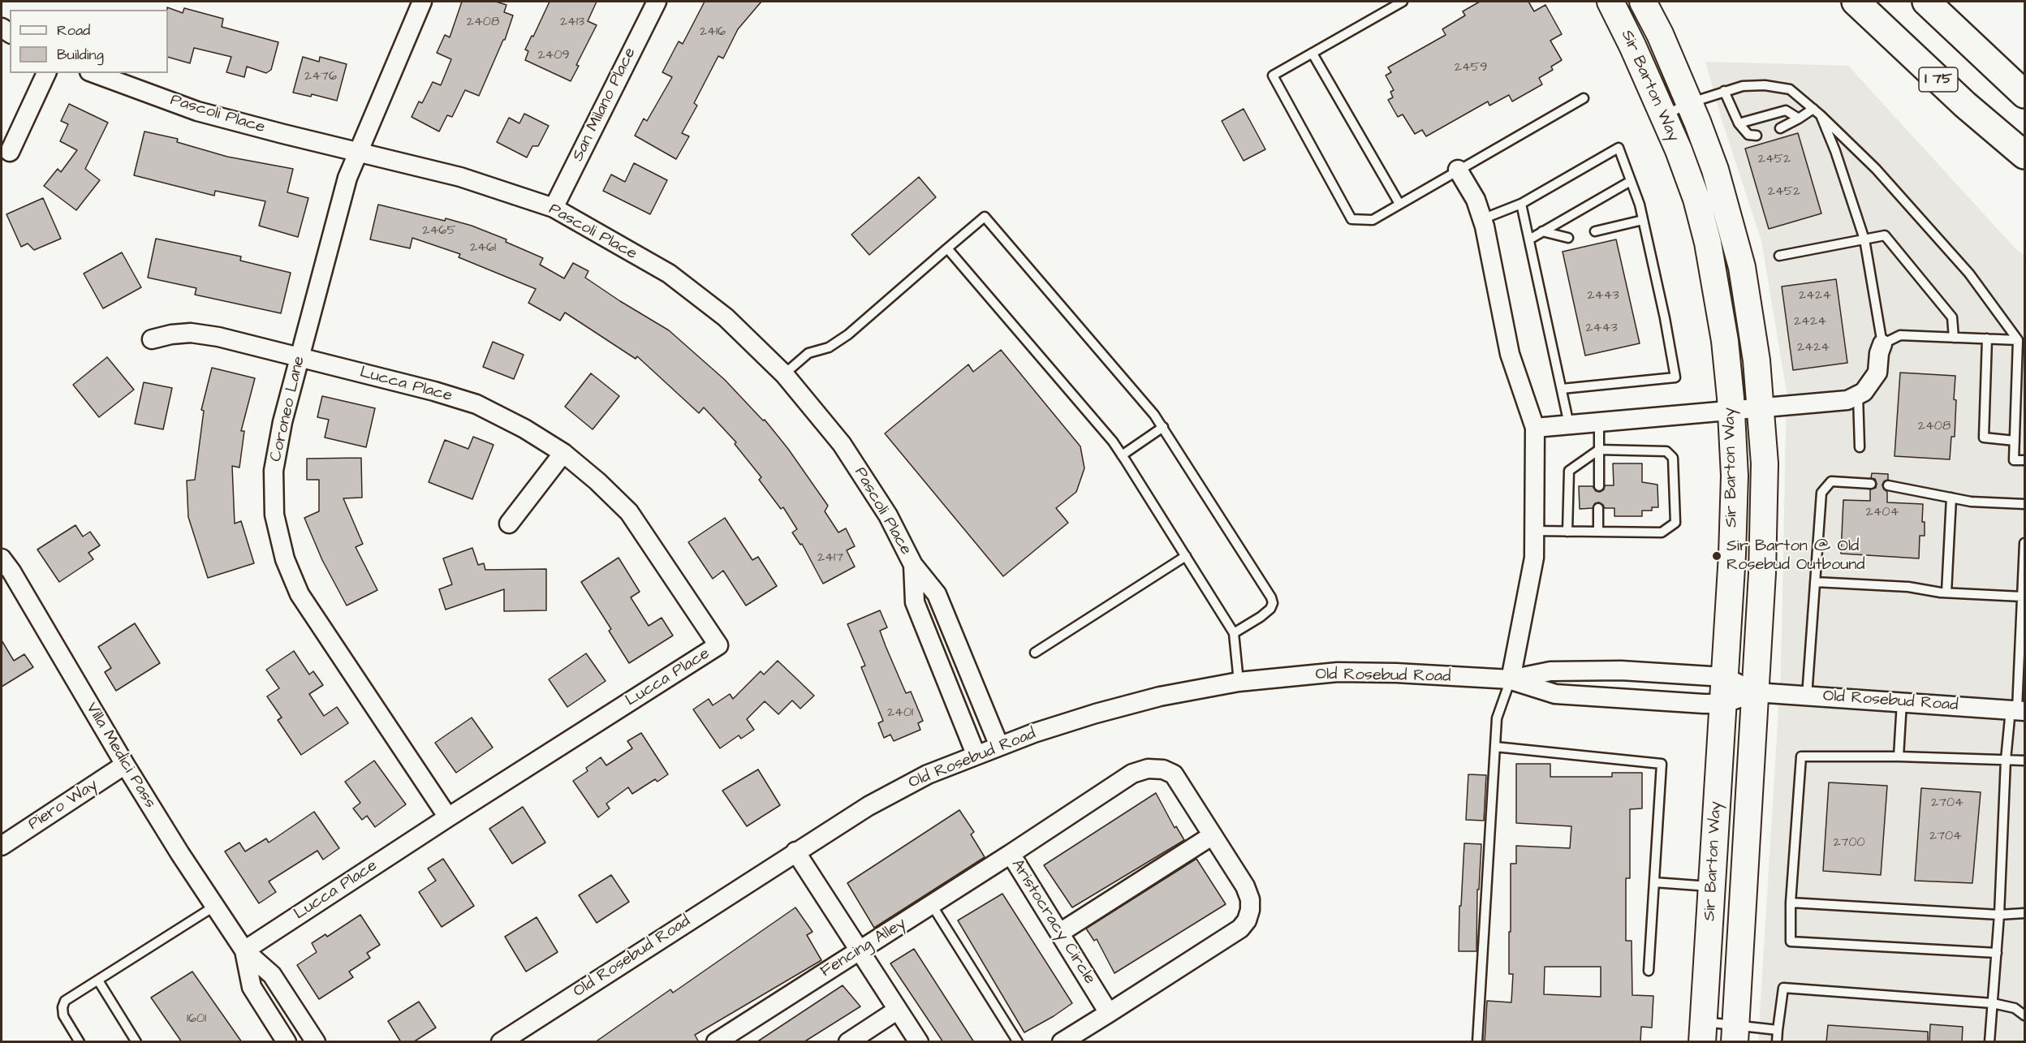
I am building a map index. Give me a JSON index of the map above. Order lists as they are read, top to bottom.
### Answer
{
  "streets": {
    "highway": ["I 75"],
    "main road": ["Sir Barton Way"],
    "street": [
      "San Milano Place",
      "Pascoli Place",
      "Lucca Place",
      "Coroneo Lane",
      "Old Rosebud Road",
      "Villa Medici Pass",
      "Piero Way",
      "Aristocracy Circle",
      "Fencing Alley"
    ]
  },
  "crossings": [
    ["Sir Barton Way", "Old Rosebud Road"],
    ["San Milano Place", "Pascoli Place"],
    ["Pascoli Place", "Coroneo Lane"],
    ["Pascoli Place", "Old Rosebud Road"],
    ["Lucca Place", "Coroneo Lane"],
    ["Lucca Place", "Villa Medici Pass"],
    ["Villa Medici Pass", "Piero Way"],
    ["Aristocracy Circle", "Fencing Alley"]
  ],
  "places": ["Sir Barton @ Old Rosebud Outbound"],
  "house_numbers": [
    "2408",
    "2413",
    "2416",
    "2409",
    "2459",
    "2476",
    "2452",
    "2452",
    "2465",
    "2461",
    "2443",
    "2424",
    "2424",
    "2443",
    "2424",
    "2408",
    "2404",
    "2417",
    "2401",
    "2704",
    "2704",
    "2700",
    "1601"
  ],
  "legend": ["Road", "Building"]
}
